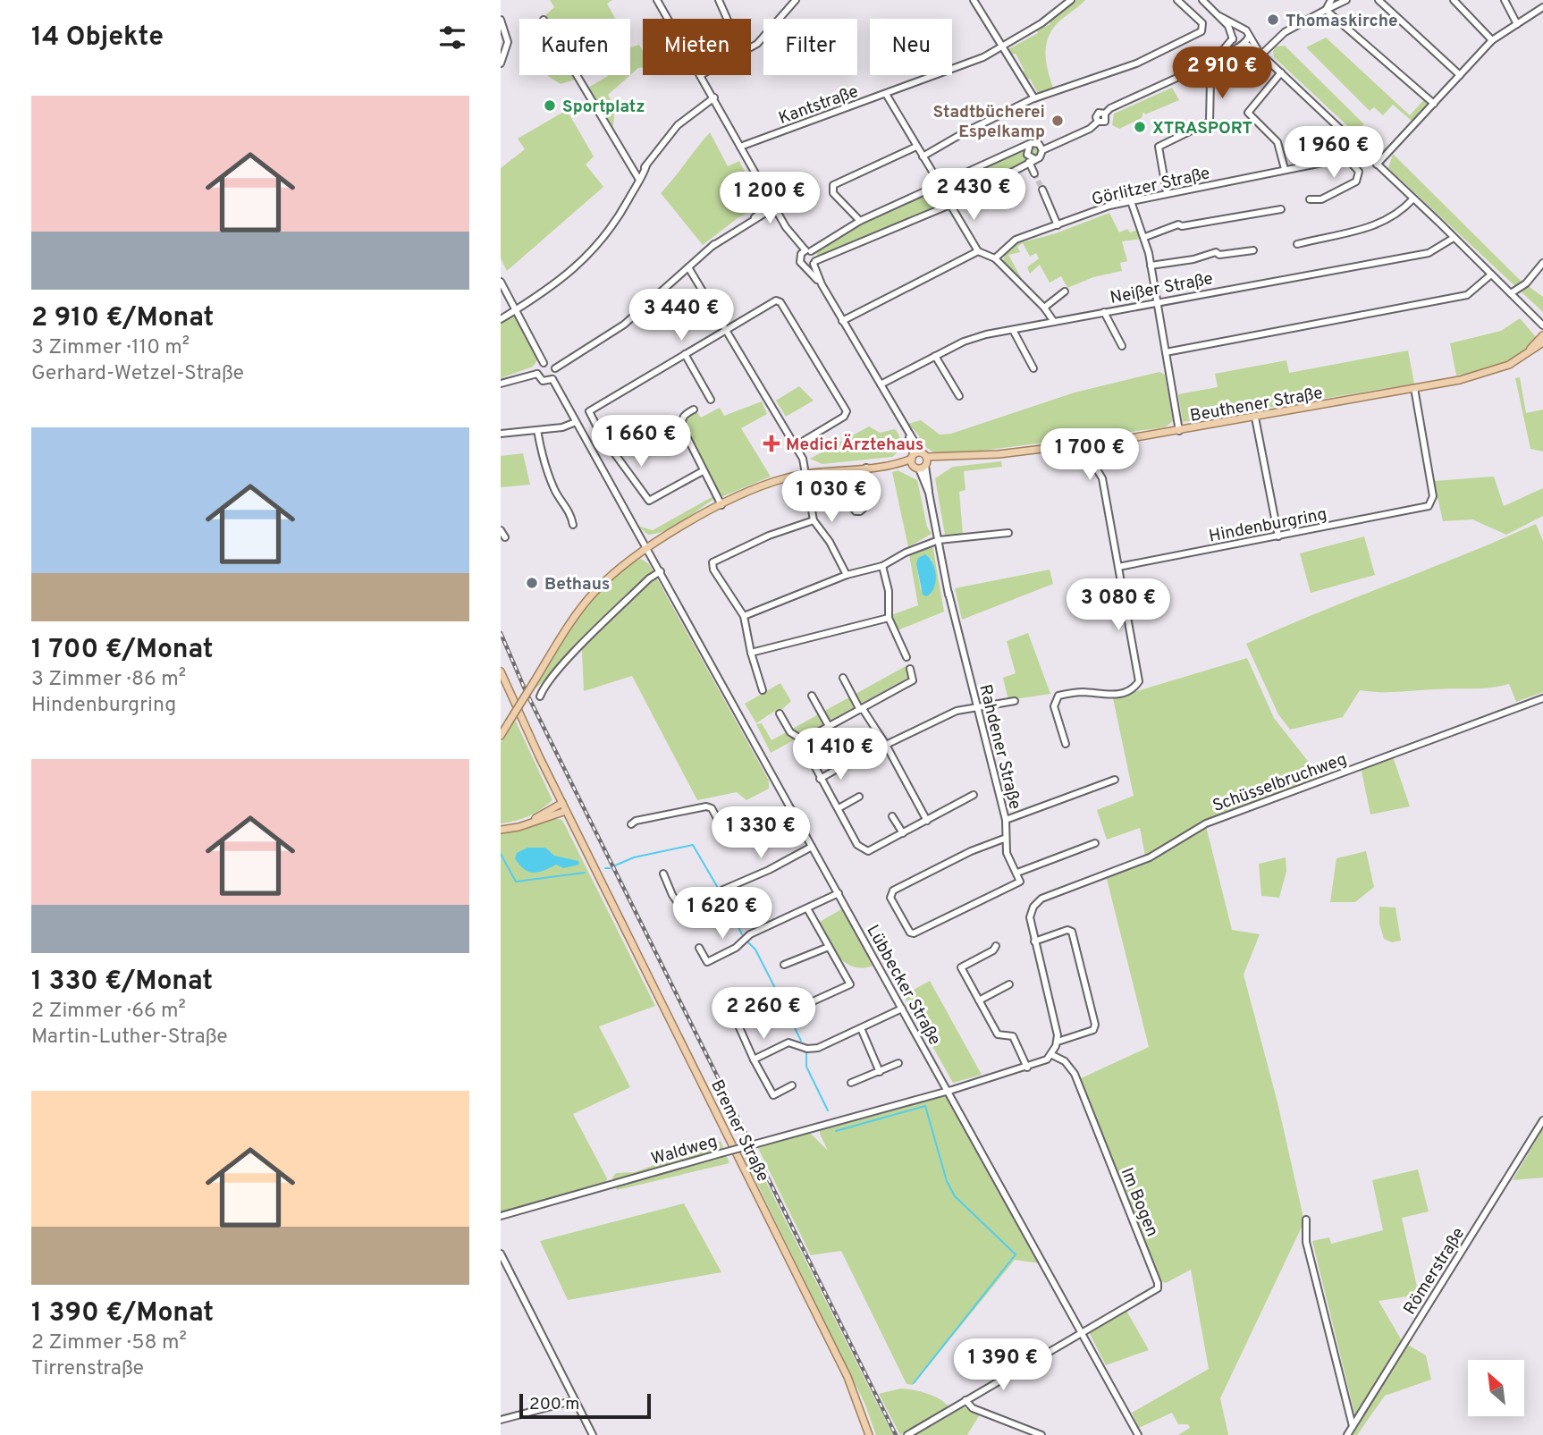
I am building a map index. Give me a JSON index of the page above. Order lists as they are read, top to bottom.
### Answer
{
  "streets": {
    "main road": ["Beuthener Straße", "Bremer Straße"],
    "street": [
      "Kantstraße",
      "Görlitzer Straße",
      "Neißer Straße",
      "Hindenburgring",
      "Rahdener Straße",
      "Schüsselbruchweg",
      "Lübbecker Straße",
      "Waldweg",
      "Im Bogen",
      "Römerstraße"
    ]
  },
  "crossings": [
    ["Neißer Straße", "Rahdener Straße"],
    ["Beuthener Straße", "Hindenburgring"],
    ["Beuthener Straße", "Rahdener Straße"],
    ["Beuthener Straße", "Lübbecker Straße"],
    ["Lübbecker Straße", "Waldweg"],
    ["Lübbecker Straße", "Im Bogen"],
    ["Waldweg", "Im Bogen"]
  ],
  "places": {
    "other": [
      "Thomaskirche",
      "Sportplatz",
      "Stadtbücherei Espelkamp",
      "XTRASPORT",
      "Bethaus"
    ],
    "health": ["Medici Ärztehaus"]
  },
  "scale_bar": "200 m",
  "north": "top left",
  "page": {
    "heading": "14 Objekte",
    "chip": [
      "Kaufen",
      "Mieten",
      "Filter",
      "Neu"
    ],
    "price": [
      "2 910 €",
      "1 960 €",
      "2 430 €",
      "1 200 €",
      "3 440 €",
      "1 660 €",
      "1 700 €",
      "1 030 €",
      "3 080 €",
      "1 410 €",
      "1 330 €",
      "1 620 €",
      "2 260 €",
      "1 390 €"
    ],
    "list": [
      {
        "name": "2 910 €/Monat",
        "note": "3 Zimmer · 110 m² · Gerhard-Wetzel-Straße"
      },
      {
        "name": "1 700 €/Monat",
        "note": "3 Zimmer · 86 m² · Hindenburgring"
      },
      {
        "name": "1 330 €/Monat",
        "note": "2 Zimmer · 66 m² · Martin-Luther-Straße"
      },
      {
        "name": "1 390 €/Monat",
        "note": "2 Zimmer · 58 m² · Tirrenstraße"
      }
    ],
    "scale": "200 m"
  }
}
